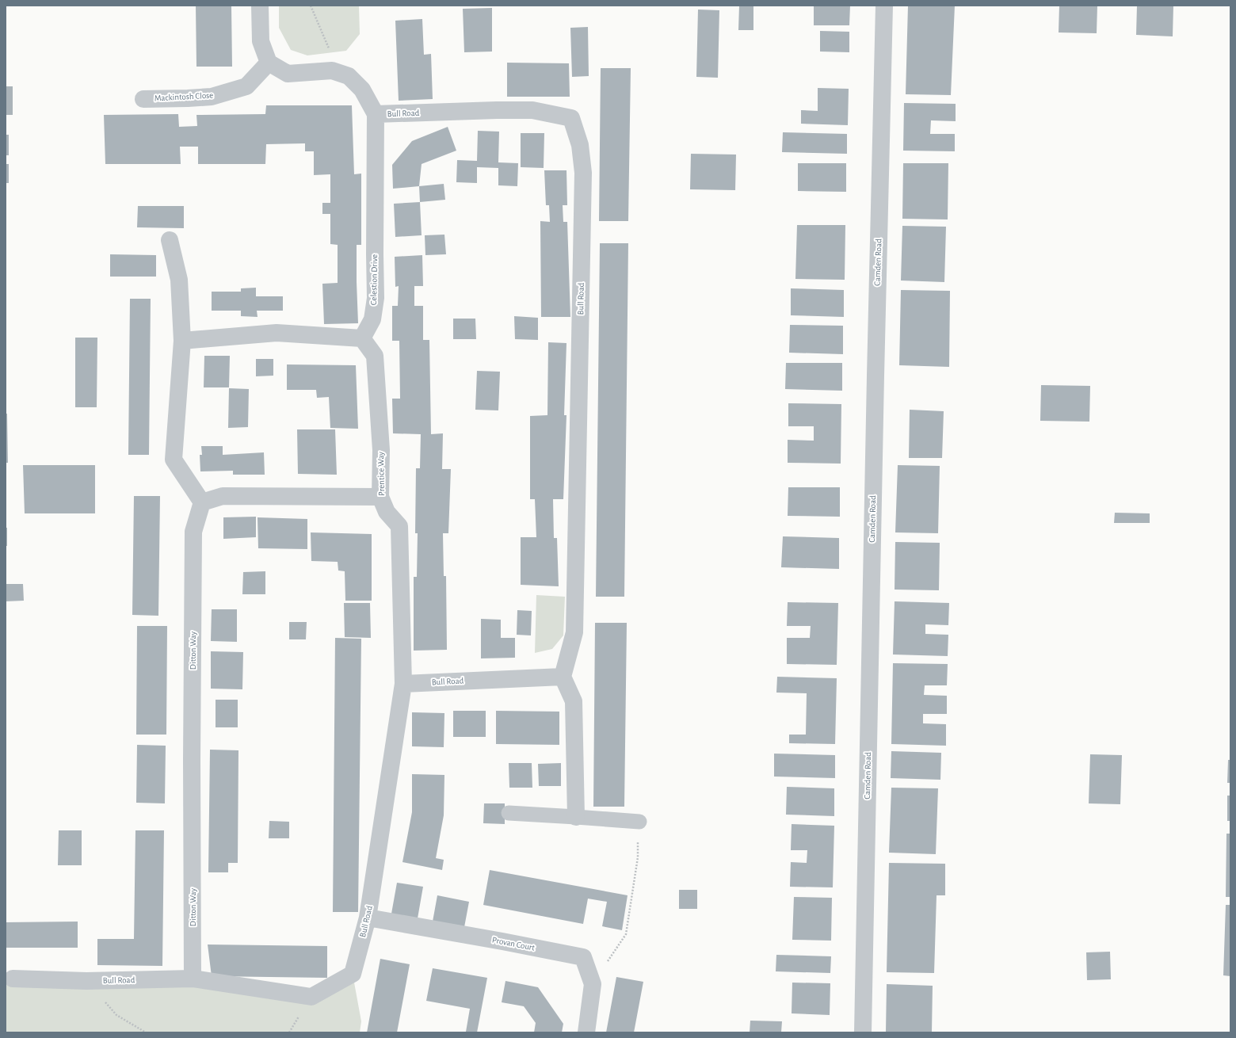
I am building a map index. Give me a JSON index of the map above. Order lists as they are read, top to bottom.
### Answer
{
  "streets": {
    "street": [
      "Mackintosh Close",
      "Bull Road",
      "Camden Road",
      "Celestion Drive",
      "Prentice Way",
      "Ditton Way",
      "Provan Court"
    ]
  },
  "crossings": [
    ["Mackintosh Close", "Celestion Drive"],
    ["Bull Road", "Celestion Drive"],
    ["Bull Road", "Prentice Way"],
    ["Bull Road", "Ditton Way"],
    ["Bull Road", "Provan Court"],
    ["Celestion Drive", "Prentice Way"]
  ]
}
